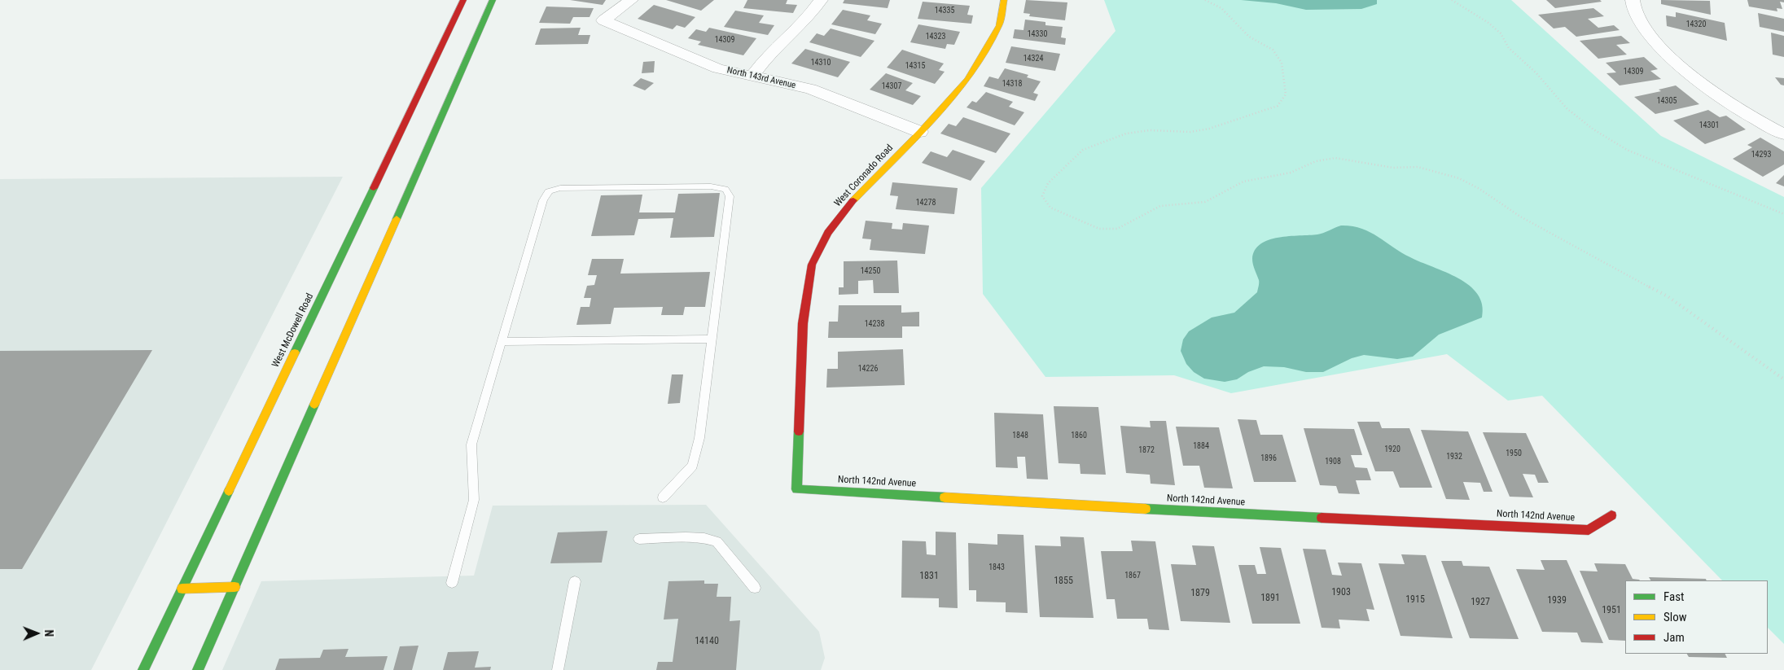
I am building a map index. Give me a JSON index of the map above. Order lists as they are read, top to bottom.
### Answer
{
  "streets": {
    "main road": ["West Coronado Road", "West McDowell Road", "North 142nd Avenue"],
    "street": ["North 143rd Avenue"]
  },
  "crossings": [
    ["North 143rd Avenue", "West Coronado Road"],
    ["West Coronado Road", "North 142nd Avenue"]
  ],
  "house_numbers": [
    "14335",
    "14320",
    "14330",
    "14323",
    "14309",
    "14324",
    "14310",
    "14315",
    "14309",
    "14318",
    "14307",
    "14305",
    "14301",
    "14293",
    "14278",
    "14250",
    "14238",
    "14226",
    "1848",
    "1860",
    "1884",
    "1920",
    "1872",
    "1950",
    "1932",
    "1896",
    "1908",
    "1843",
    "1867",
    "1831",
    "1855",
    "1903",
    "1879",
    "1891",
    "1915",
    "1939",
    "1927",
    "1951",
    "14140"
  ],
  "legend": ["Fast", "Slow", "Jam"],
  "north": "right"
}
